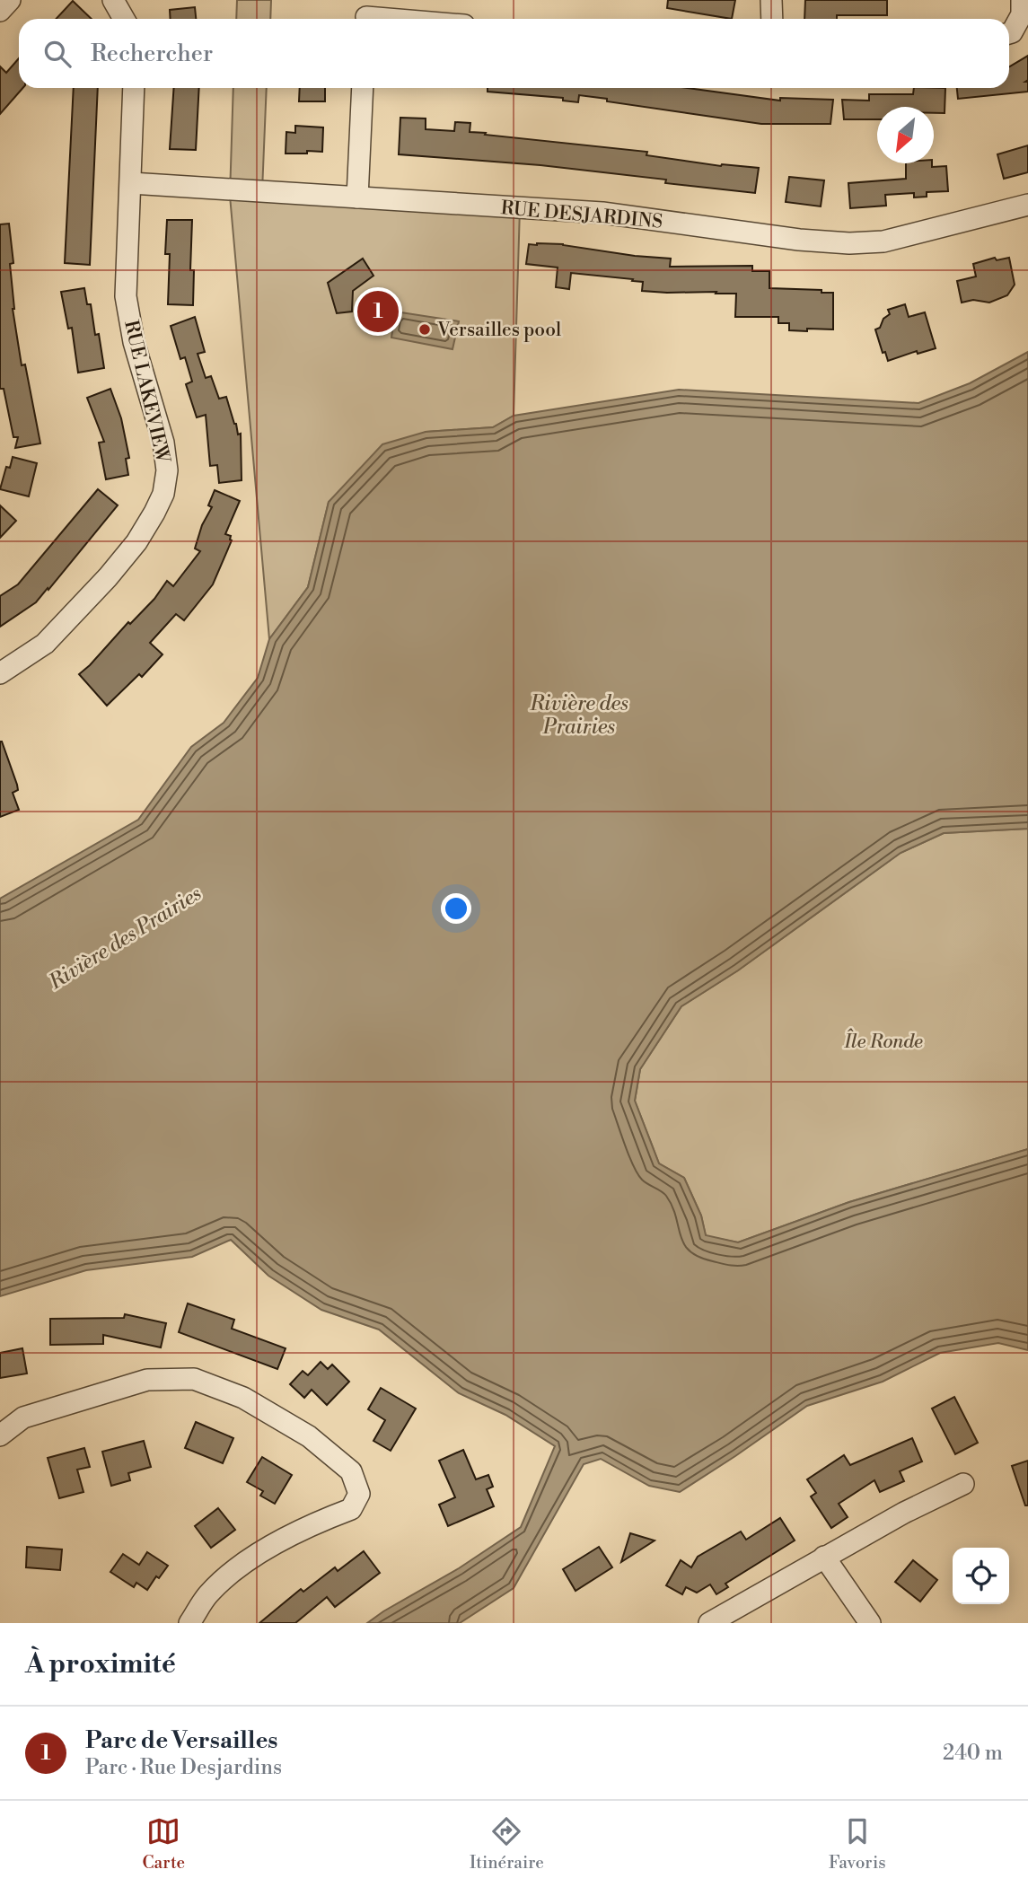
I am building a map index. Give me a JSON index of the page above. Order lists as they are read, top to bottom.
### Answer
{
  "streets": {
    "street": ["RUE DESJARDINS", "RUE LAKEVIEW"]
  },
  "crossings": [
    ["RUE DESJARDINS", "RUE LAKEVIEW"]
  ],
  "water": ["Rivière des Prairies"],
  "parks": ["Île Ronde"],
  "places": ["Versailles pool"],
  "north": "bottom left",
  "page": {
    "search": "Rechercher",
    "pins": "1",
    "heading": "À proximité",
    "list": [
      {
        "mark": "1",
        "name": "Parc de Versailles",
        "note": "Parc · Rue Desjardins",
        "value": "240 m"
      }
    ],
    "nav": ["Carte", "Itinéraire", "Favoris"]
  }
}
